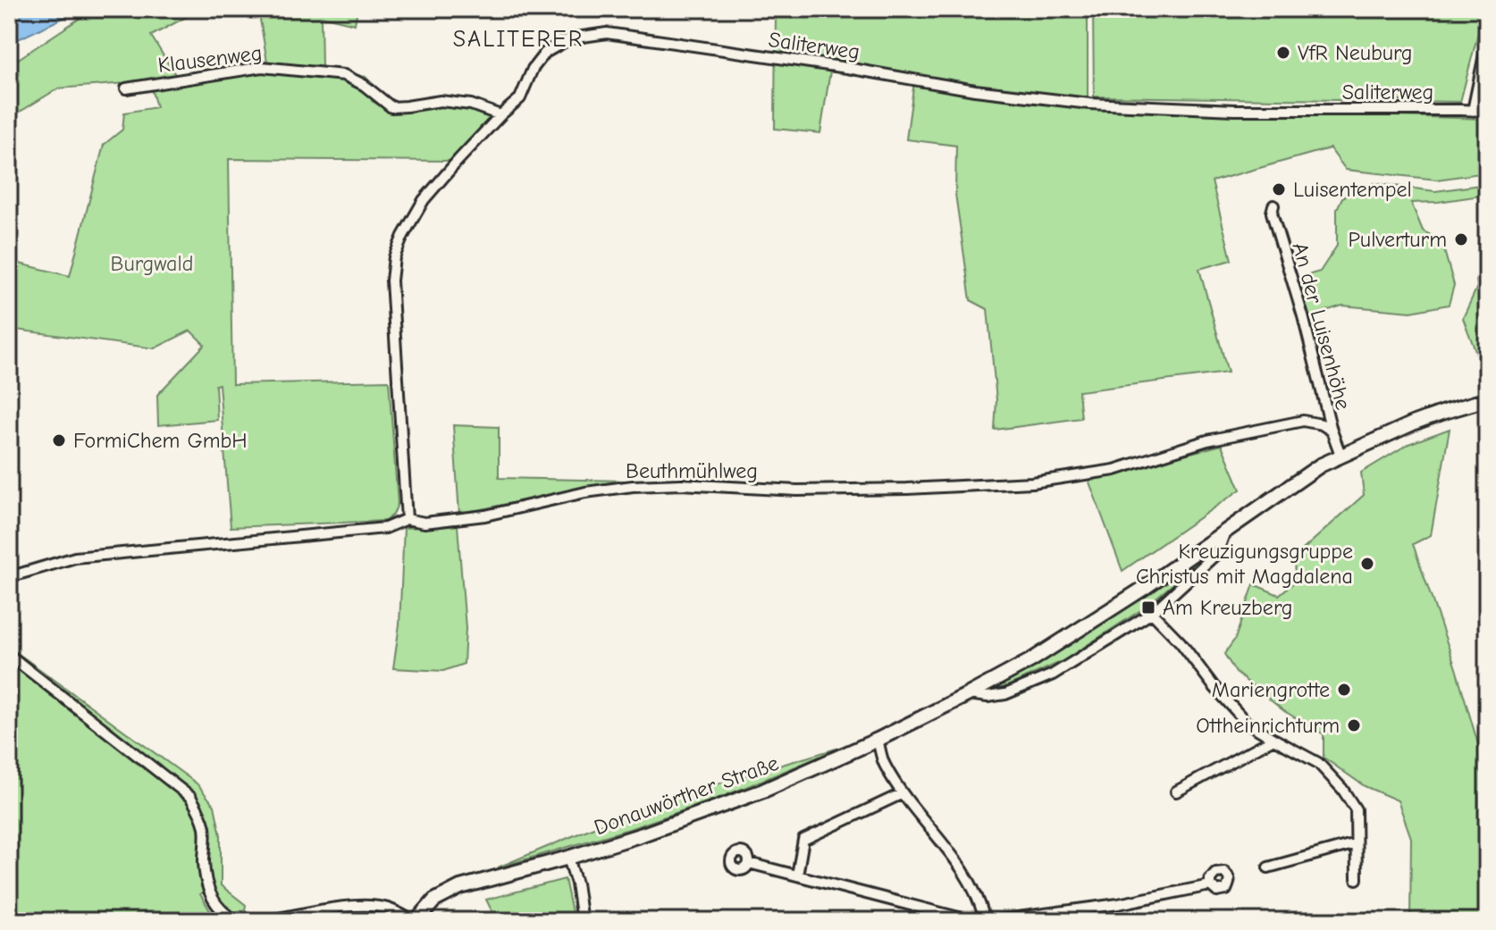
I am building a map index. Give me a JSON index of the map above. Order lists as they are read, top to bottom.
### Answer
{
  "streets": {
    "main road": ["Donauwörther Straße"],
    "street": [
      "Saliterweg",
      "Klausenweg",
      "An der Luisenhöhe",
      "Beuthmühlweg"
    ]
  },
  "crossings": [
    ["Saliterweg", "Klausenweg"],
    ["Saliterweg", "Beuthmühlweg"],
    ["An der Luisenhöhe", "Beuthmühlweg"],
    ["An der Luisenhöhe", "Donauwörther Straße"]
  ],
  "districts": ["SALITERER"],
  "parks": ["Burgwald"],
  "places": {
    "other": [
      "VfR Neuburg",
      "Luisentempel",
      "Pulverturm",
      "FormiChem GmbH",
      "Kreuzigungsgruppe Christus mit Magdalena",
      "Mariengrotte",
      "Ottheinrichturm"
    ],
    "transit": ["Am Kreuzberg"]
  }
}
